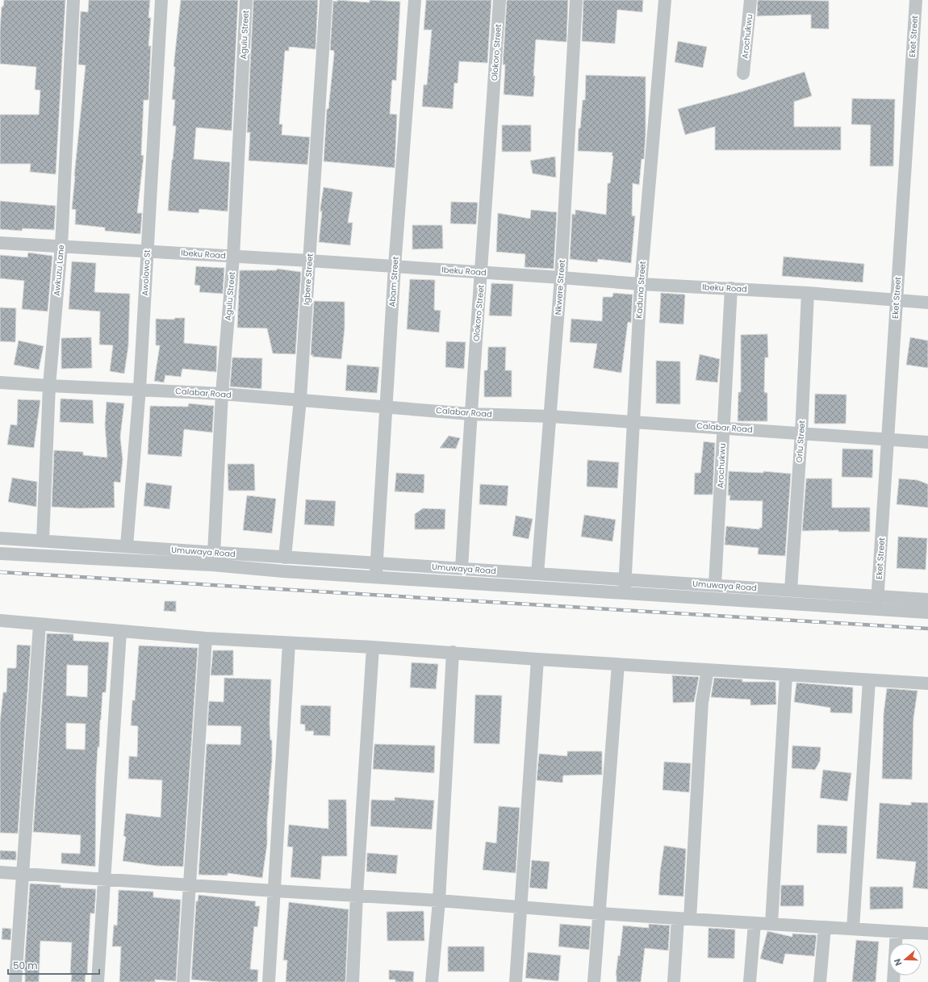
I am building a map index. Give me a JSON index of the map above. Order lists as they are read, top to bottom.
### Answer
{
  "streets": {
    "street": [
      "Agulu Street",
      "Arochukwu",
      "Eket Street",
      "Olokoro Street",
      "Ibeku Road",
      "Awkuzu Lane",
      "Awolowo St",
      "Igbere Street",
      "Abam Street",
      "Nkwere Street",
      "Kaduna Street",
      "Calabar Road",
      "Orlu Street",
      "Umuwaya Road"
    ]
  },
  "crossings": [
    ["Agulu Street", "Ibeku Road"],
    ["Agulu Street", "Calabar Road"],
    ["Agulu Street", "Umuwaya Road"],
    ["Arochukwu", "Ibeku Road"],
    ["Arochukwu", "Calabar Road"],
    ["Arochukwu", "Umuwaya Road"],
    ["Eket Street", "Ibeku Road"],
    ["Eket Street", "Calabar Road"],
    ["Eket Street", "Umuwaya Road"],
    ["Olokoro Street", "Ibeku Road"],
    ["Olokoro Street", "Calabar Road"],
    ["Olokoro Street", "Umuwaya Road"],
    ["Ibeku Road", "Awkuzu Lane"],
    ["Ibeku Road", "Awolowo St"],
    ["Ibeku Road", "Igbere Street"],
    ["Ibeku Road", "Abam Street"],
    ["Ibeku Road", "Nkwere Street"],
    ["Ibeku Road", "Kaduna Street"],
    ["Ibeku Road", "Orlu Street"],
    ["Awkuzu Lane", "Calabar Road"],
    ["Awkuzu Lane", "Umuwaya Road"],
    ["Awolowo St", "Calabar Road"],
    ["Awolowo St", "Umuwaya Road"],
    ["Igbere Street", "Calabar Road"],
    ["Igbere Street", "Umuwaya Road"],
    ["Abam Street", "Calabar Road"],
    ["Abam Street", "Umuwaya Road"],
    ["Nkwere Street", "Calabar Road"],
    ["Nkwere Street", "Umuwaya Road"],
    ["Kaduna Street", "Calabar Road"],
    ["Kaduna Street", "Umuwaya Road"],
    ["Calabar Road", "Orlu Street"],
    ["Orlu Street", "Umuwaya Road"]
  ],
  "scale_bar": "50 m",
  "north": "left"
}
